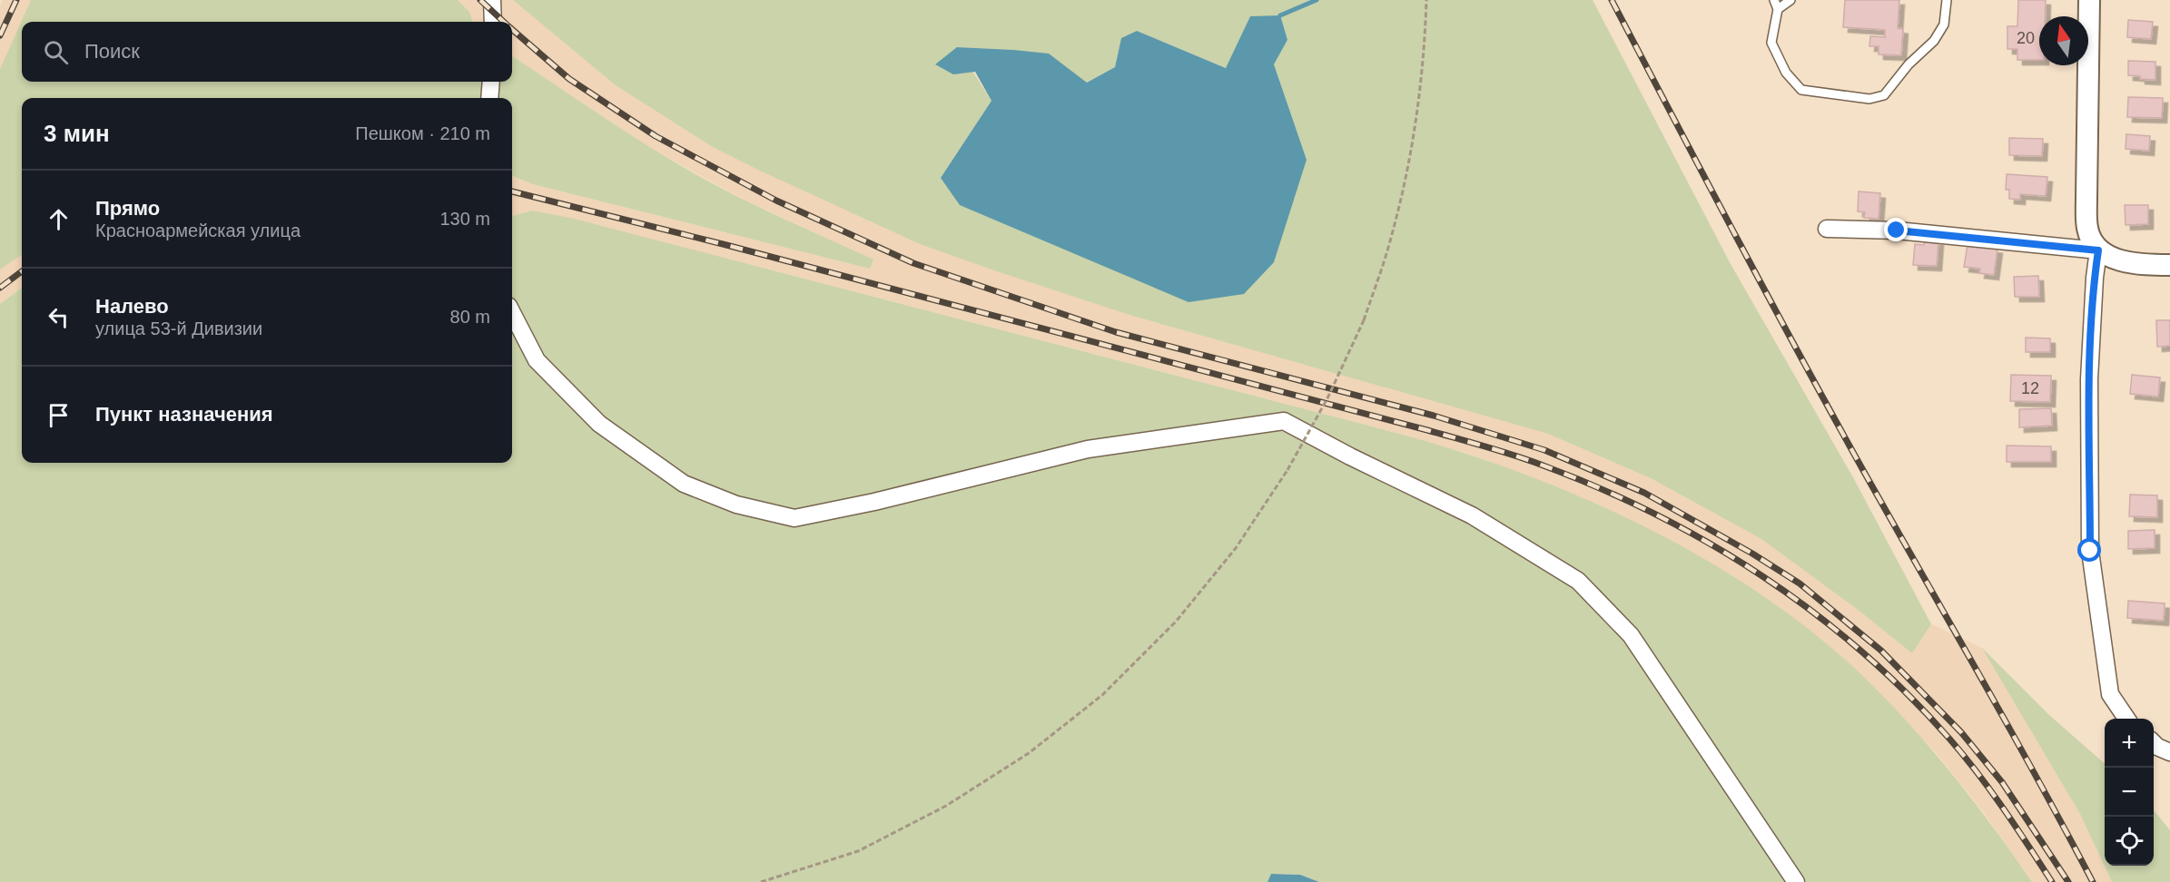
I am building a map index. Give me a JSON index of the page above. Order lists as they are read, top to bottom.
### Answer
{
  "house_numbers": ["20", "12"],
  "north": "top",
  "page": {
    "search": "Поиск",
    "heading": ["3 мин", "Пешком · 210 m"],
    "list": [
      ["Прямо", "Красноармейская улица", "130 m"],
      ["Налево", "улица 53-й Дивизии", "80 m"],
      "Пункт назначения"
    ],
    "map_buttons": ["+", "−"]
  }
}
